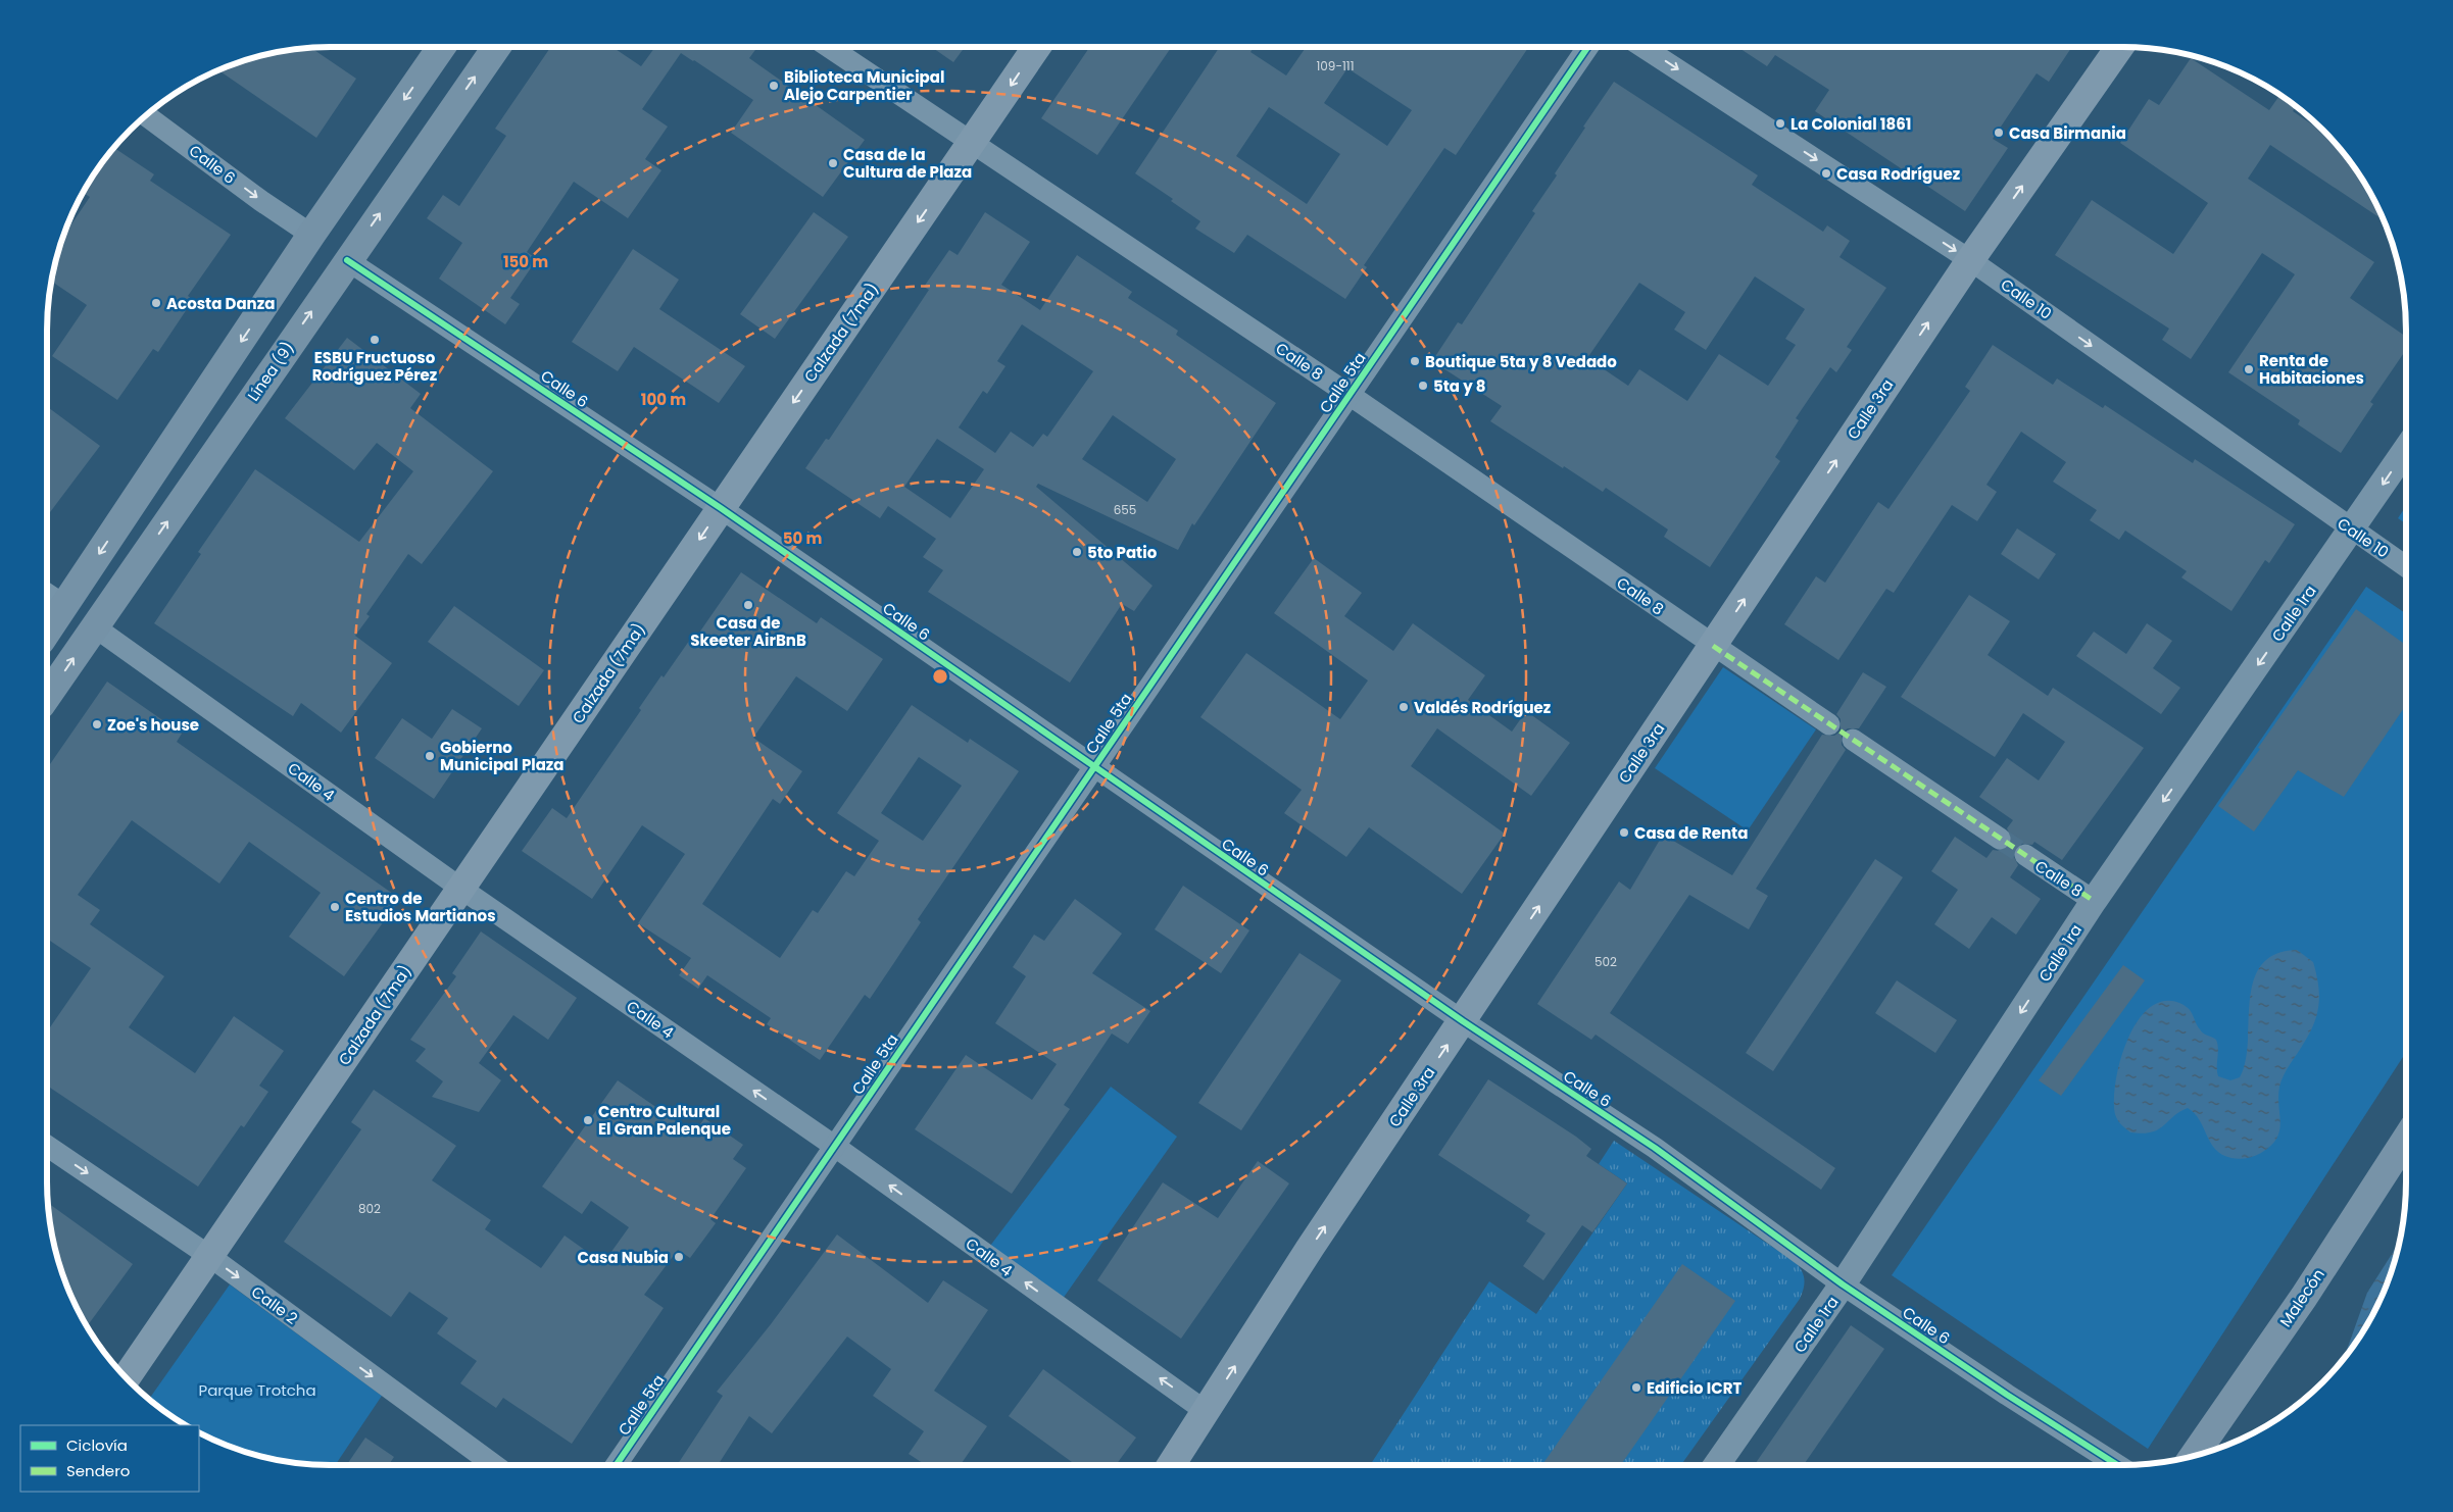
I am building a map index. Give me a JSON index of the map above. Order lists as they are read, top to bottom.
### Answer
{
  "streets": {
    "highway": ["Malecón"],
    "main road": ["Calzada (7ma)", "Línea (9)", "Calle 3ra"],
    "street": [
      "Calle 6",
      "Calle 10",
      "Calle 8",
      "Calle 5ta",
      "Calle 1ra",
      "Calle 4",
      "Calle 2"
    ]
  },
  "crossings": [
    ["Calle 6", "Calzada (7ma)"],
    ["Calle 6", "Línea (9)"],
    ["Calle 6", "Calle 5ta"],
    ["Calle 6", "Calle 3ra"],
    ["Calle 6", "Calle 1ra"],
    ["Calle 10", "Calle 3ra"],
    ["Calle 10", "Calle 1ra"],
    ["Calzada (7ma)", "Calle 8"],
    ["Calzada (7ma)", "Calle 4"],
    ["Calzada (7ma)", "Calle 2"],
    ["Calle 8", "Calle 5ta"],
    ["Calle 8", "Calle 3ra"],
    ["Calle 8", "Calle 1ra"],
    ["Línea (9)", "Calle 4"],
    ["Calle 5ta", "Calle 4"],
    ["Calle 3ra", "Calle 4"]
  ],
  "one_way": [
    "Calle 10",
    "Calzada (7ma)",
    "Calle 3ra",
    "Calle 1ra",
    "Calle 4",
    "Calle 2"
  ],
  "parks": ["Parque Trotcha"],
  "places": [
    "Biblioteca Municipal Alejo Carpentier",
    "La Colonial 1861",
    "Casa Birmania",
    "Casa de la Cultura de Plaza",
    "Casa Rodríguez",
    "Acosta Danza",
    "ESBU Fructuoso Rodríguez Pérez",
    "Boutique 5ta y 8 Vedado",
    "Renta de Habitaciones",
    "5ta y 8",
    "5to Patio",
    "Casa de Skeeter AirBnB",
    "Valdés Rodríguez",
    "Zoe's house",
    "Gobierno Municipal Plaza",
    "Casa de Renta",
    "Centro de Estudios Martianos",
    "Centro Cultural El Gran Palenque",
    "Casa Nubia",
    "Edificio ICRT"
  ],
  "house_numbers": [
    "109-111",
    "655",
    "502",
    "802"
  ],
  "legend": ["Ciclovía", "Sendero"],
  "rings": ["150 m", "100 m", "50 m"]
}
